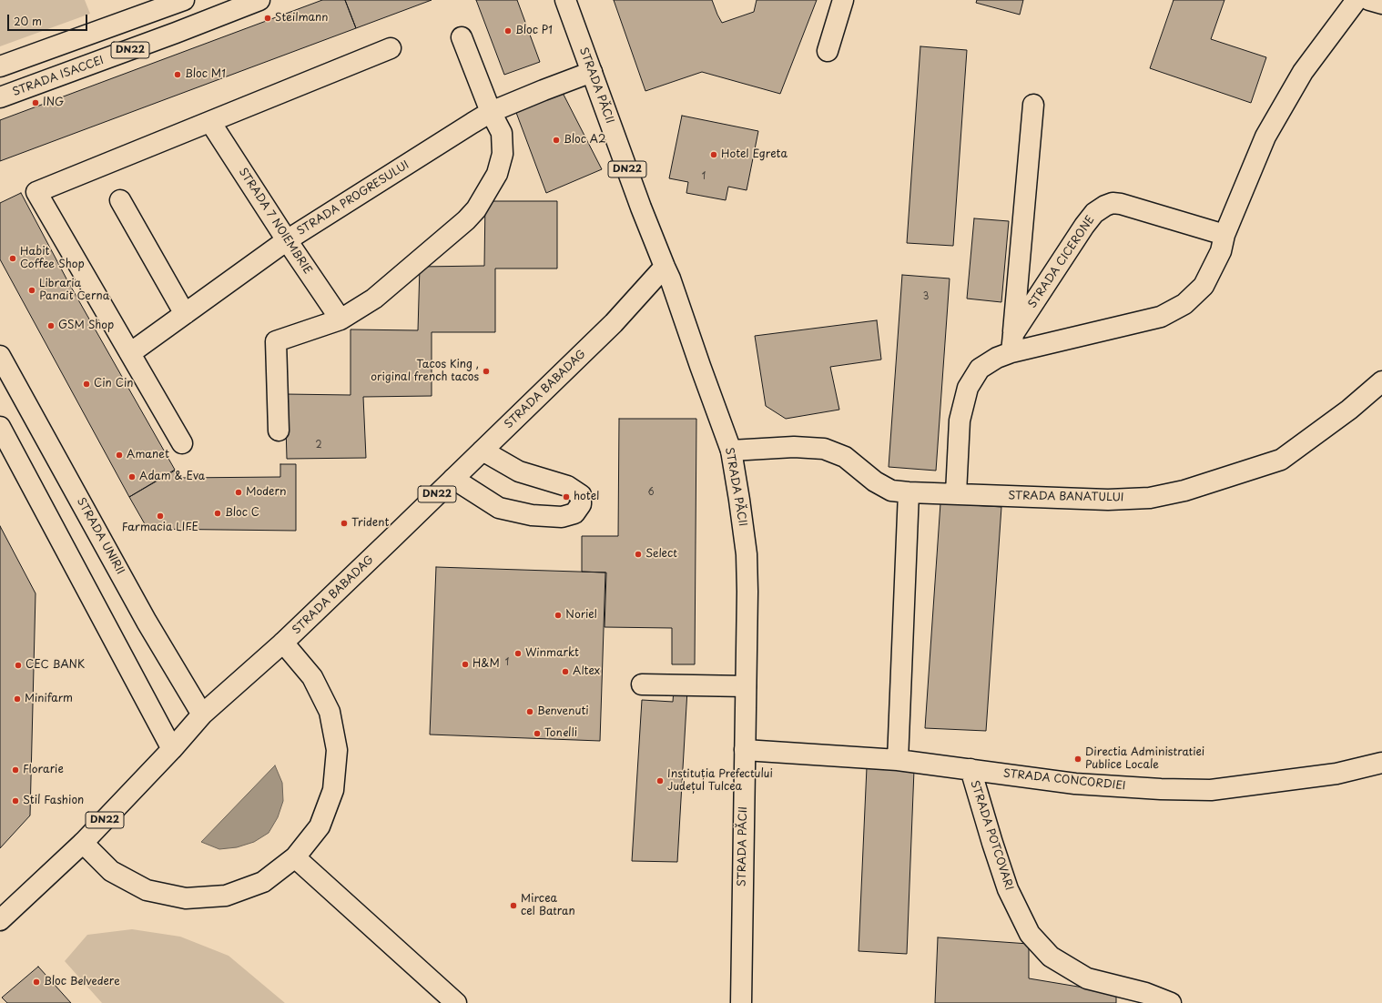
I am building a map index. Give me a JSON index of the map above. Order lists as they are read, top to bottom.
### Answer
{
  "streets": {
    "street": [
      "DN22",
      "STRADA ISACCEI",
      "STRADA PĂCII",
      "STRADA PROGRESULUI",
      "STRADA 7 NOIEMBRIE",
      "STRADA CICERONE",
      "STRADA BABADAG",
      "STRADA BANATULUI",
      "STRADA UNIRII",
      "STRADA CONCORDIEI",
      "STRADA POTCOVARI"
    ]
  },
  "crossings": [
    ["STRADA PĂCII", "STRADA PROGRESULUI"],
    ["STRADA PĂCII", "STRADA BABADAG"],
    ["STRADA PĂCII", "STRADA BANATULUI"],
    ["STRADA PĂCII", "STRADA CONCORDIEI"],
    ["STRADA PROGRESULUI", "STRADA 7 NOIEMBRIE"],
    ["STRADA BABADAG", "STRADA UNIRII"],
    ["STRADA CONCORDIEI", "STRADA POTCOVARI"]
  ],
  "places": [
    "Steilmann",
    "Bloc P1",
    "Bloc M1",
    "ING",
    "Bloc A2",
    "Hotel Egreta",
    "Habit Coffee Shop",
    "Libraria Panait Cerna",
    "GSM Shop",
    "Tacos King , original french tacos",
    "Cin Cin",
    "Amanet",
    "Adam & Eva",
    "Modern",
    "hotel",
    "Bloc C",
    "Farmacia LIFE",
    "Trident",
    "Select",
    "Noriel",
    "Winmarkt",
    "H&M",
    "CEC BANK",
    "Altex",
    "Minifarm",
    "Benvenuti",
    "Tonelli",
    "Directia Administratiei Publice Locale",
    "Florarie",
    "Instituția Prefectului Județul Tulcea",
    "Stil Fashion",
    "Mircea cel Batran",
    "Bloc Belvedere"
  ],
  "house_numbers": [
    "1",
    "3",
    "2",
    "6",
    "1"
  ],
  "scale_bar": "20 m"
}
